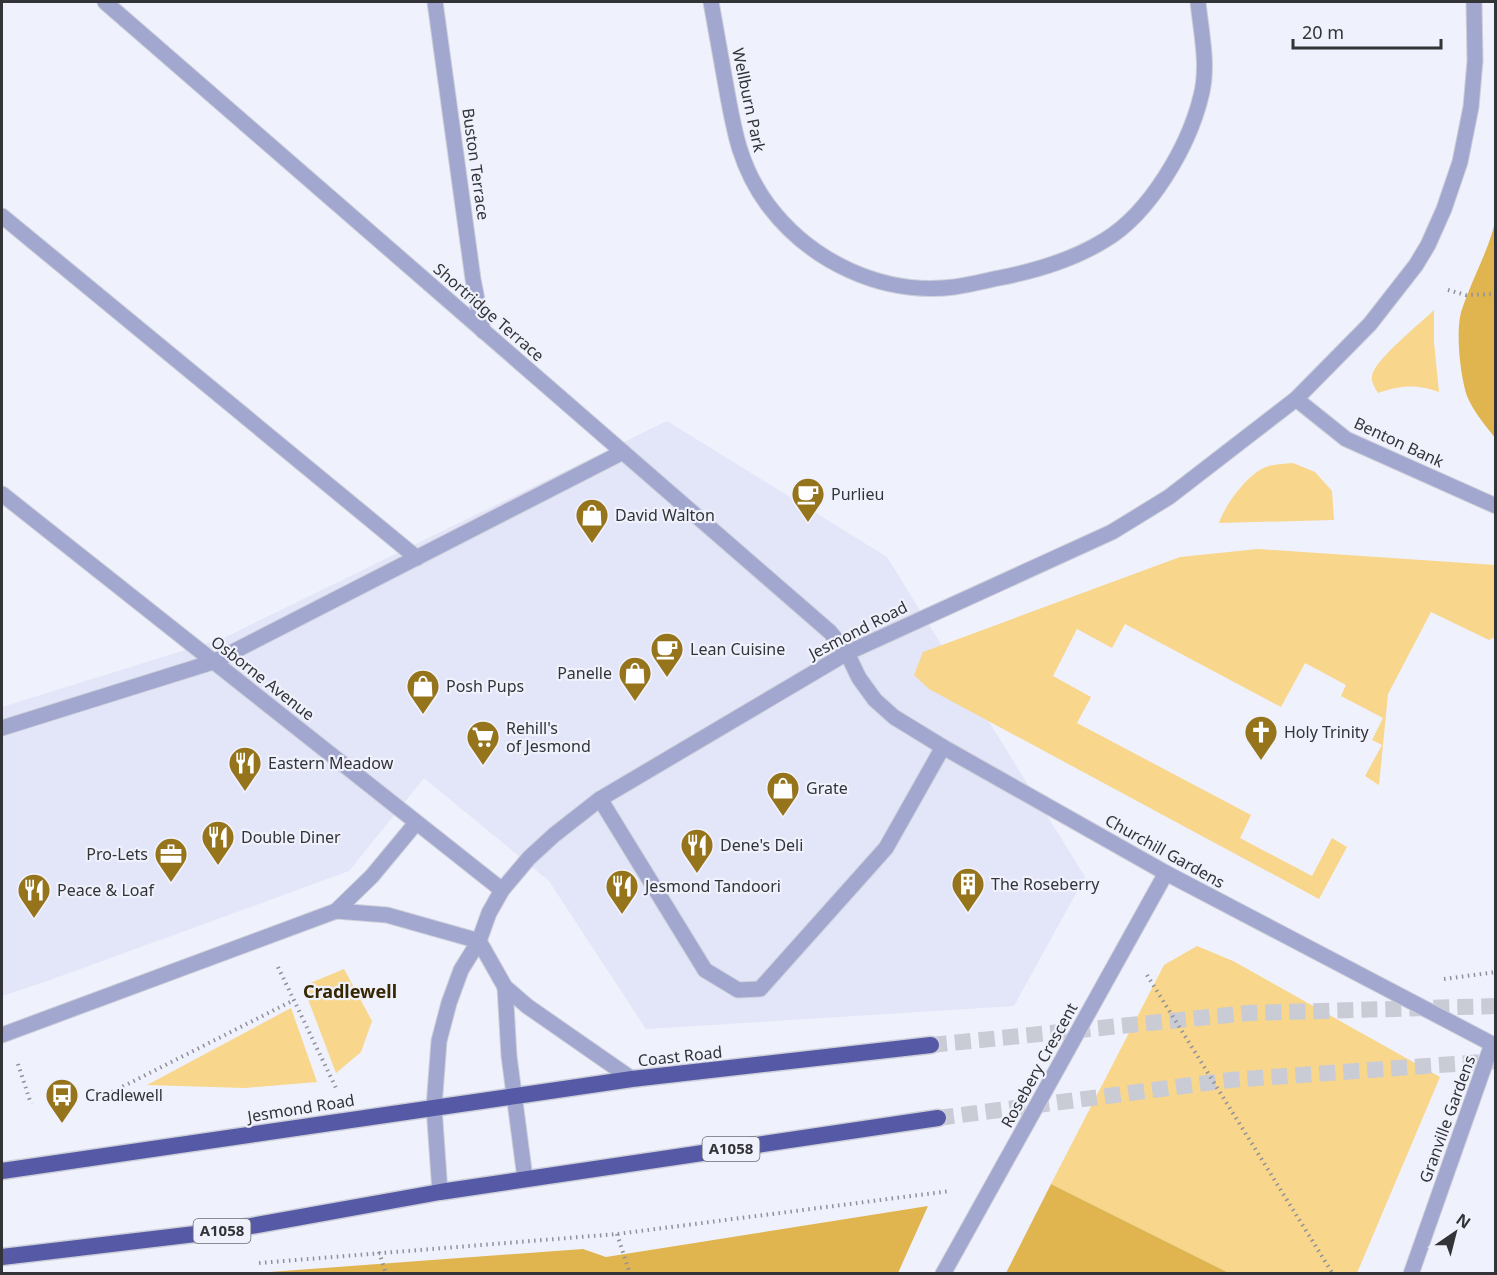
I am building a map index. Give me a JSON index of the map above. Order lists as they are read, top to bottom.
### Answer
{
  "streets": {
    "highway": ["Jesmond Road", "Coast Road", "A1058"],
    "street": [
      "Wellburn Park",
      "Buston Terrace",
      "Shortridge Terrace",
      "Benton Bank",
      "Osborne Avenue",
      "Churchill Gardens",
      "Rosebery Crescent",
      "Granville Gardens"
    ]
  },
  "crossings": [
    ["Buston Terrace", "Shortridge Terrace"],
    ["Shortridge Terrace", "Jesmond Road"],
    ["Shortridge Terrace", "Churchill Gardens"],
    ["Benton Bank", "Jesmond Road"],
    ["Jesmond Road", "Osborne Avenue"],
    ["Jesmond Road", "Churchill Gardens"],
    ["Jesmond Road", "Coast Road"],
    ["Churchill Gardens", "Rosebery Crescent"],
    ["Churchill Gardens", "Granville Gardens"]
  ],
  "districts": ["Cradlewell"],
  "places": {
    "cafe": ["Purlieu", "Lean Cuisine"],
    "shop": [
      "David Walton",
      "Panelle",
      "Posh Pups",
      "Grate"
    ],
    "church": ["Holy Trinity"],
    "supermarket": ["Rehill's of Jesmond"],
    "restaurant": [
      "Eastern Meadow",
      "Double Diner",
      "Dene's Deli",
      "Jesmond Tandoori",
      "Peace & Loaf"
    ],
    "office": ["Pro-Lets"],
    "building": ["The Roseberry"],
    "bus stop": ["Cradlewell"]
  },
  "scale_bar": "20 m",
  "north": "top right"
}
